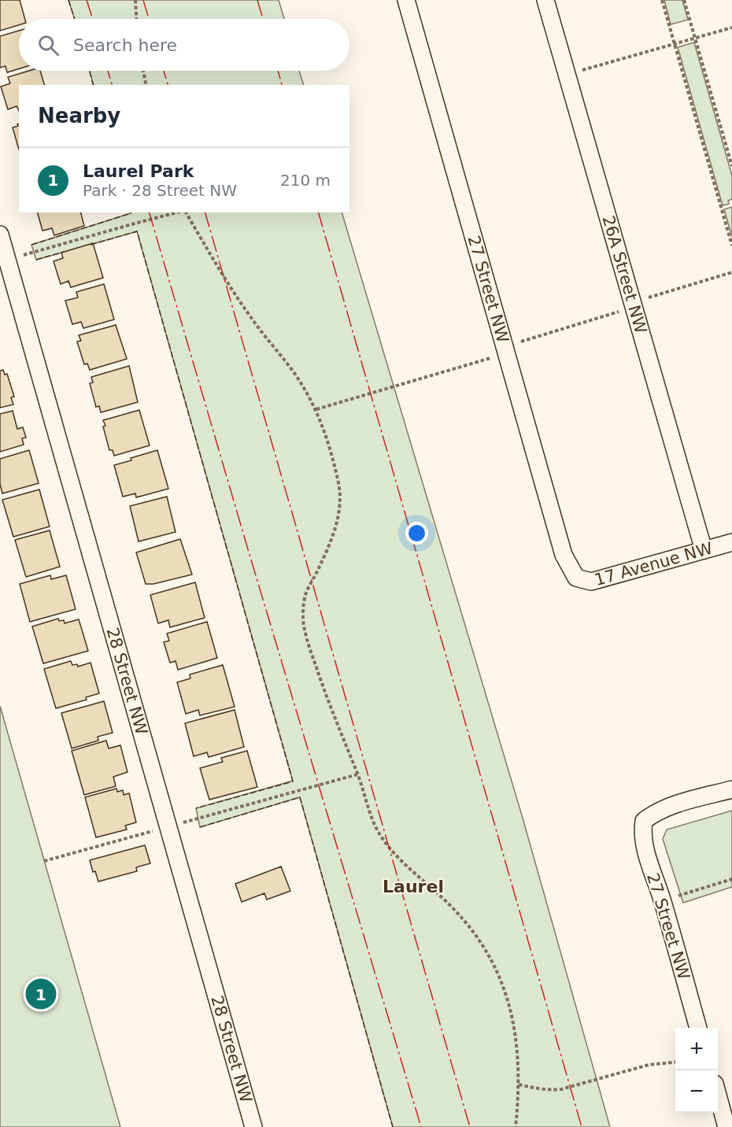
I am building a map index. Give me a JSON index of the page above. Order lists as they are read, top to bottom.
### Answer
{
  "streets": {
    "street": [
      "26A Street NW",
      "27 Street NW",
      "17 Avenue NW",
      "28 Street NW"
    ]
  },
  "crossings": [
    ["26A Street NW", "17 Avenue NW"],
    ["27 Street NW", "17 Avenue NW"]
  ],
  "districts": ["Laurel"],
  "page": {
    "search": "Search here",
    "heading": "Nearby",
    "list": [
      {
        "mark": "1",
        "name": "Laurel Park",
        "note": "Park · 28 Street NW",
        "value": "210 m"
      }
    ],
    "pins": "1",
    "map_buttons": ["+", "−"]
  }
}
